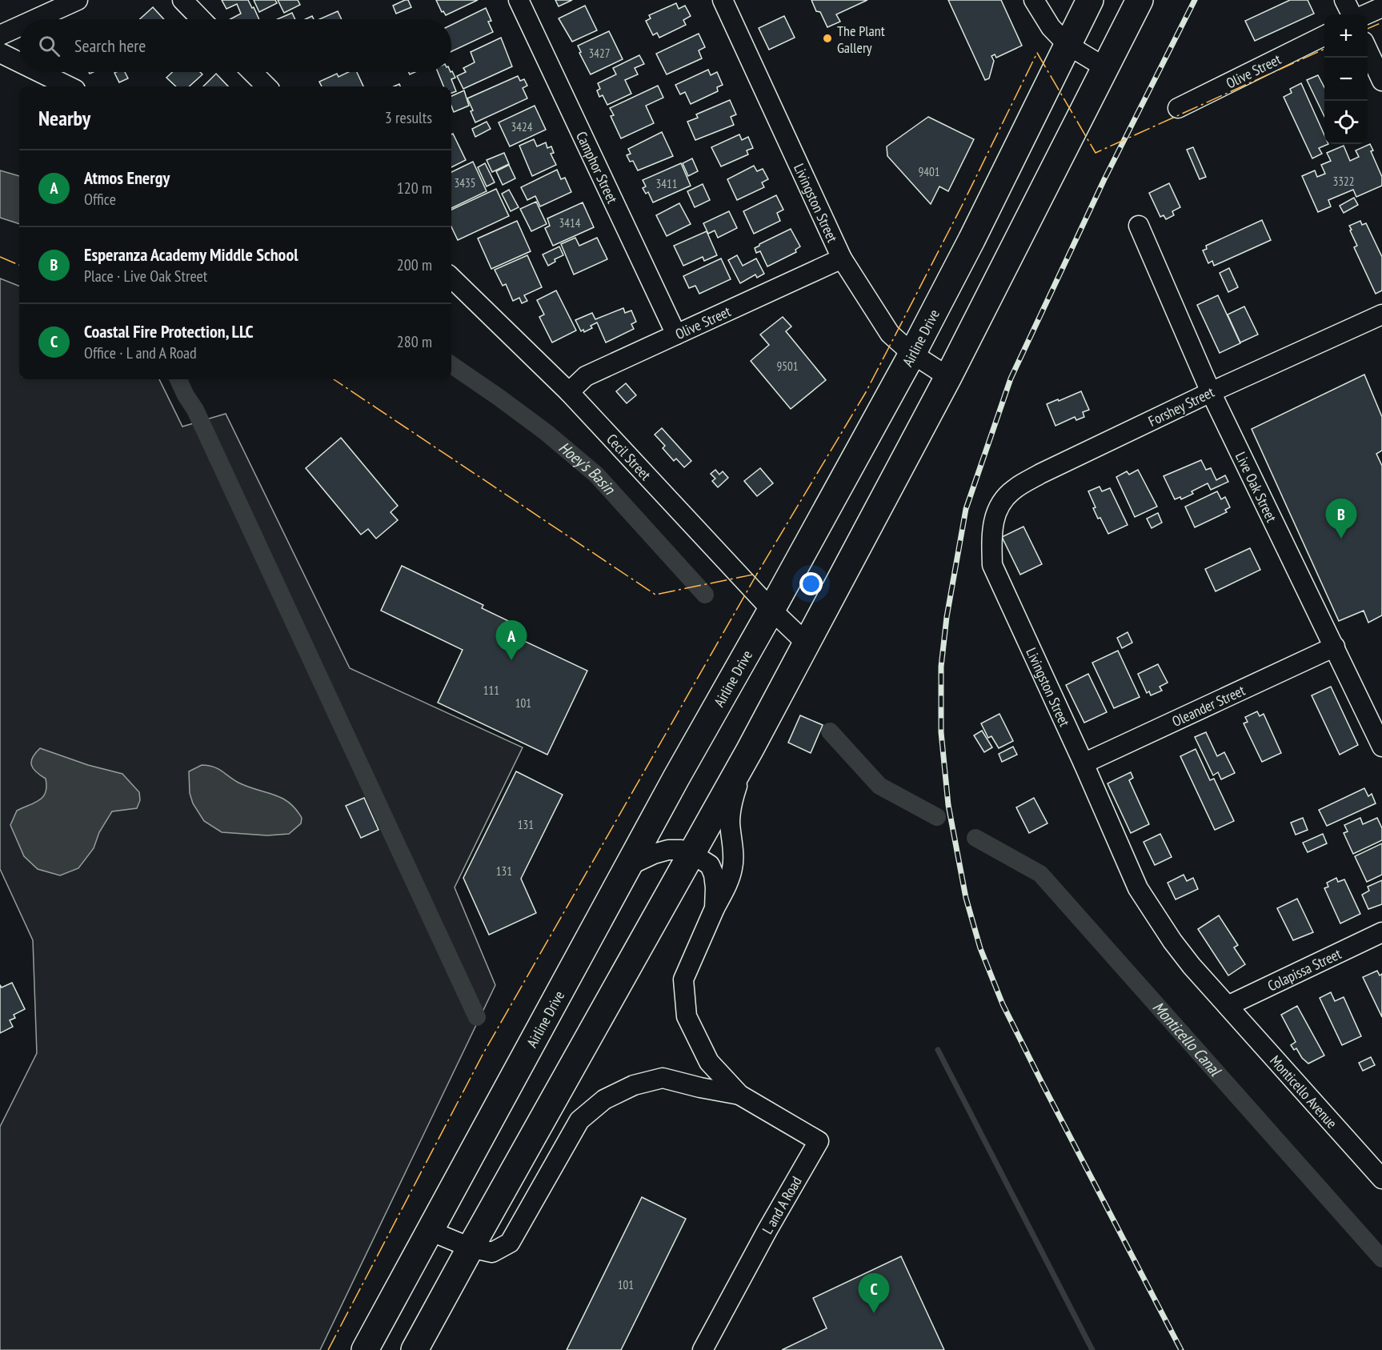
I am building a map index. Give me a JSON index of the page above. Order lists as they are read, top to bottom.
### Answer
{
  "streets": {
    "highway": ["Airline Drive"],
    "street": [
      "Olive Street",
      "Camphor Street",
      "Livingston Street",
      "Forshey Street",
      "Cecil Street",
      "Live Oak Street",
      "Oleander Street",
      "Colapissa Street",
      "Monticello Avenue",
      "L and A Road"
    ]
  },
  "crossings": [
    ["Olive Street", "Camphor Street"],
    ["Olive Street", "Livingston Street"],
    ["Olive Street", "Cecil Street"],
    ["Livingston Street", "Airline Drive"],
    ["Livingston Street", "Forshey Street"],
    ["Livingston Street", "Oleander Street"],
    ["Livingston Street", "Monticello Avenue"],
    ["Airline Drive", "Cecil Street"],
    ["Forshey Street", "Live Oak Street"],
    ["Live Oak Street", "Oleander Street"],
    ["Colapissa Street", "Monticello Avenue"]
  ],
  "water": ["Hoey's Basin", "Monticello Canal"],
  "places": ["The Plant Gallery"],
  "house_numbers": [
    "3427",
    "3424",
    "9401",
    "3322",
    "3435",
    "3411",
    "3414",
    "9501",
    "111",
    "101",
    "131",
    "131",
    "101"
  ],
  "page": {
    "map_buttons": ["+", "−"],
    "search": "Search here",
    "heading": ["Nearby", "3 results"],
    "list": [
      {
        "mark": "A",
        "name": "Atmos Energy",
        "note": "Office",
        "value": "120 m"
      },
      {
        "mark": "B",
        "name": "Esperanza Academy Middle School",
        "note": "Place · Live Oak Street",
        "value": "200 m"
      },
      {
        "mark": "C",
        "name": "Coastal Fire Protection, LLC",
        "note": "Office · L and A Road",
        "value": "280 m"
      }
    ],
    "pins": ["B", "A", "C"]
  }
}
